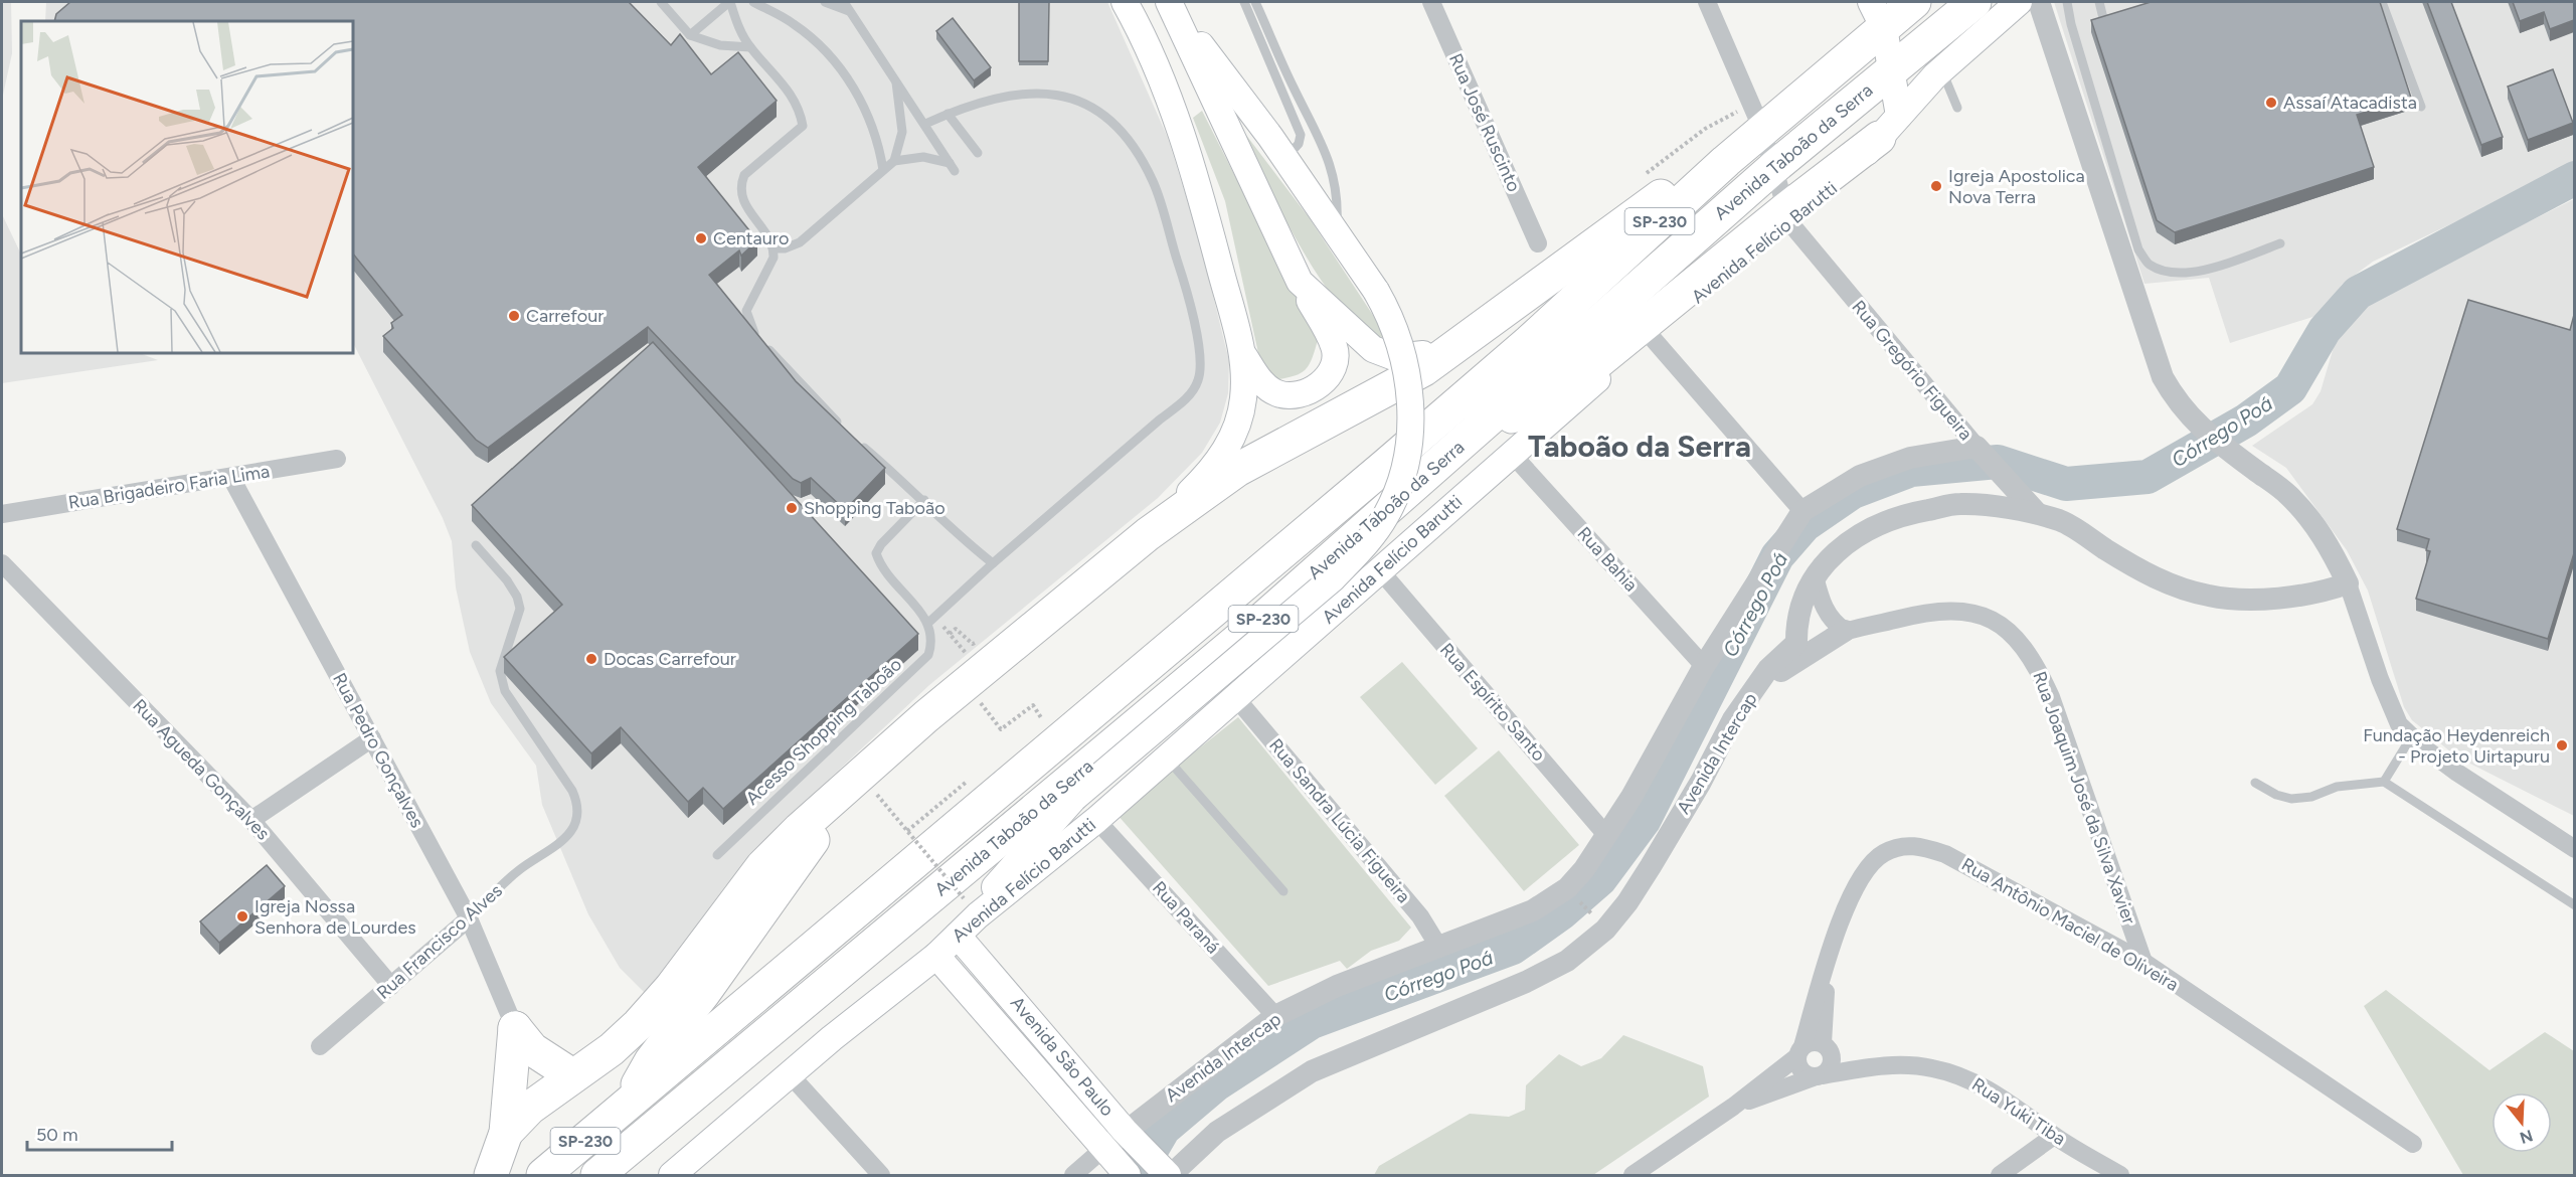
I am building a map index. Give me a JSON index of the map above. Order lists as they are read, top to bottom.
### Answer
{
  "streets": {
    "highway": ["Avenida Taboão da Serra", "SP-230"],
    "main road": ["Avenida Felício Barutti", "Avenida São Paulo"],
    "street": [
      "Rua José Ruscinto",
      "Rua Gregório Figueira",
      "Rua Brigadeiro Faria Lima",
      "Rua Bahia",
      "Rua Espírito Santo",
      "Rua Pedro Gonçalves",
      "Avenida Intercap",
      "Rua Agueda Gonçalves",
      "Rua Joaquim José da Silva Xavier",
      "Rua Sandra Lúcia Figueira",
      "Rua Paraná",
      "Rua Antônio Maciel de Oliveira",
      "Rua Francisco Alves",
      "Rua Yuki Tiba"
    ],
    "lane": ["Acesso Shopping Taboão"]
  },
  "crossings": [
    ["Avenida Felício Barutti", "Rua Gregório Figueira"],
    ["Avenida Felício Barutti", "Rua Bahia"],
    ["Avenida Felício Barutti", "Rua Espírito Santo"],
    ["Avenida Felício Barutti", "Rua Sandra Lúcia Figueira"],
    ["Avenida Felício Barutti", "Rua Paraná"],
    ["Avenida Felício Barutti", "Avenida São Paulo"],
    ["Rua Gregório Figueira", "Avenida Intercap"],
    ["Rua Brigadeiro Faria Lima", "Rua Pedro Gonçalves"],
    ["Rua Bahia", "Avenida Intercap"],
    ["Rua Espírito Santo", "Avenida Intercap"],
    ["Rua Pedro Gonçalves", "Rua Francisco Alves"],
    ["Avenida Intercap", "Rua Joaquim José da Silva Xavier"],
    ["Avenida Intercap", "Rua Sandra Lúcia Figueira"],
    ["Avenida Intercap", "Rua Paraná"],
    ["Avenida Intercap", "Avenida São Paulo"],
    ["Rua Agueda Gonçalves", "Rua Francisco Alves"],
    ["Rua Joaquim José da Silva Xavier", "Rua Antônio Maciel de Oliveira"],
    ["Rua Antônio Maciel de Oliveira", "Rua Yuki Tiba"]
  ],
  "districts": ["Taboão da Serra"],
  "water": ["Córrego Poá"],
  "places": [
    "Assaí Atacadista",
    "Igreja Apostolica Nova Terra",
    "Centauro",
    "Carrefour",
    "Shopping Taboão",
    "Docas Carrefour",
    "Fundação Heydenreich - Projeto Uirtapuru",
    "Igreja Nossa Senhora de Lourdes"
  ],
  "scale_bar": "50 m",
  "north": "bottom"
}
